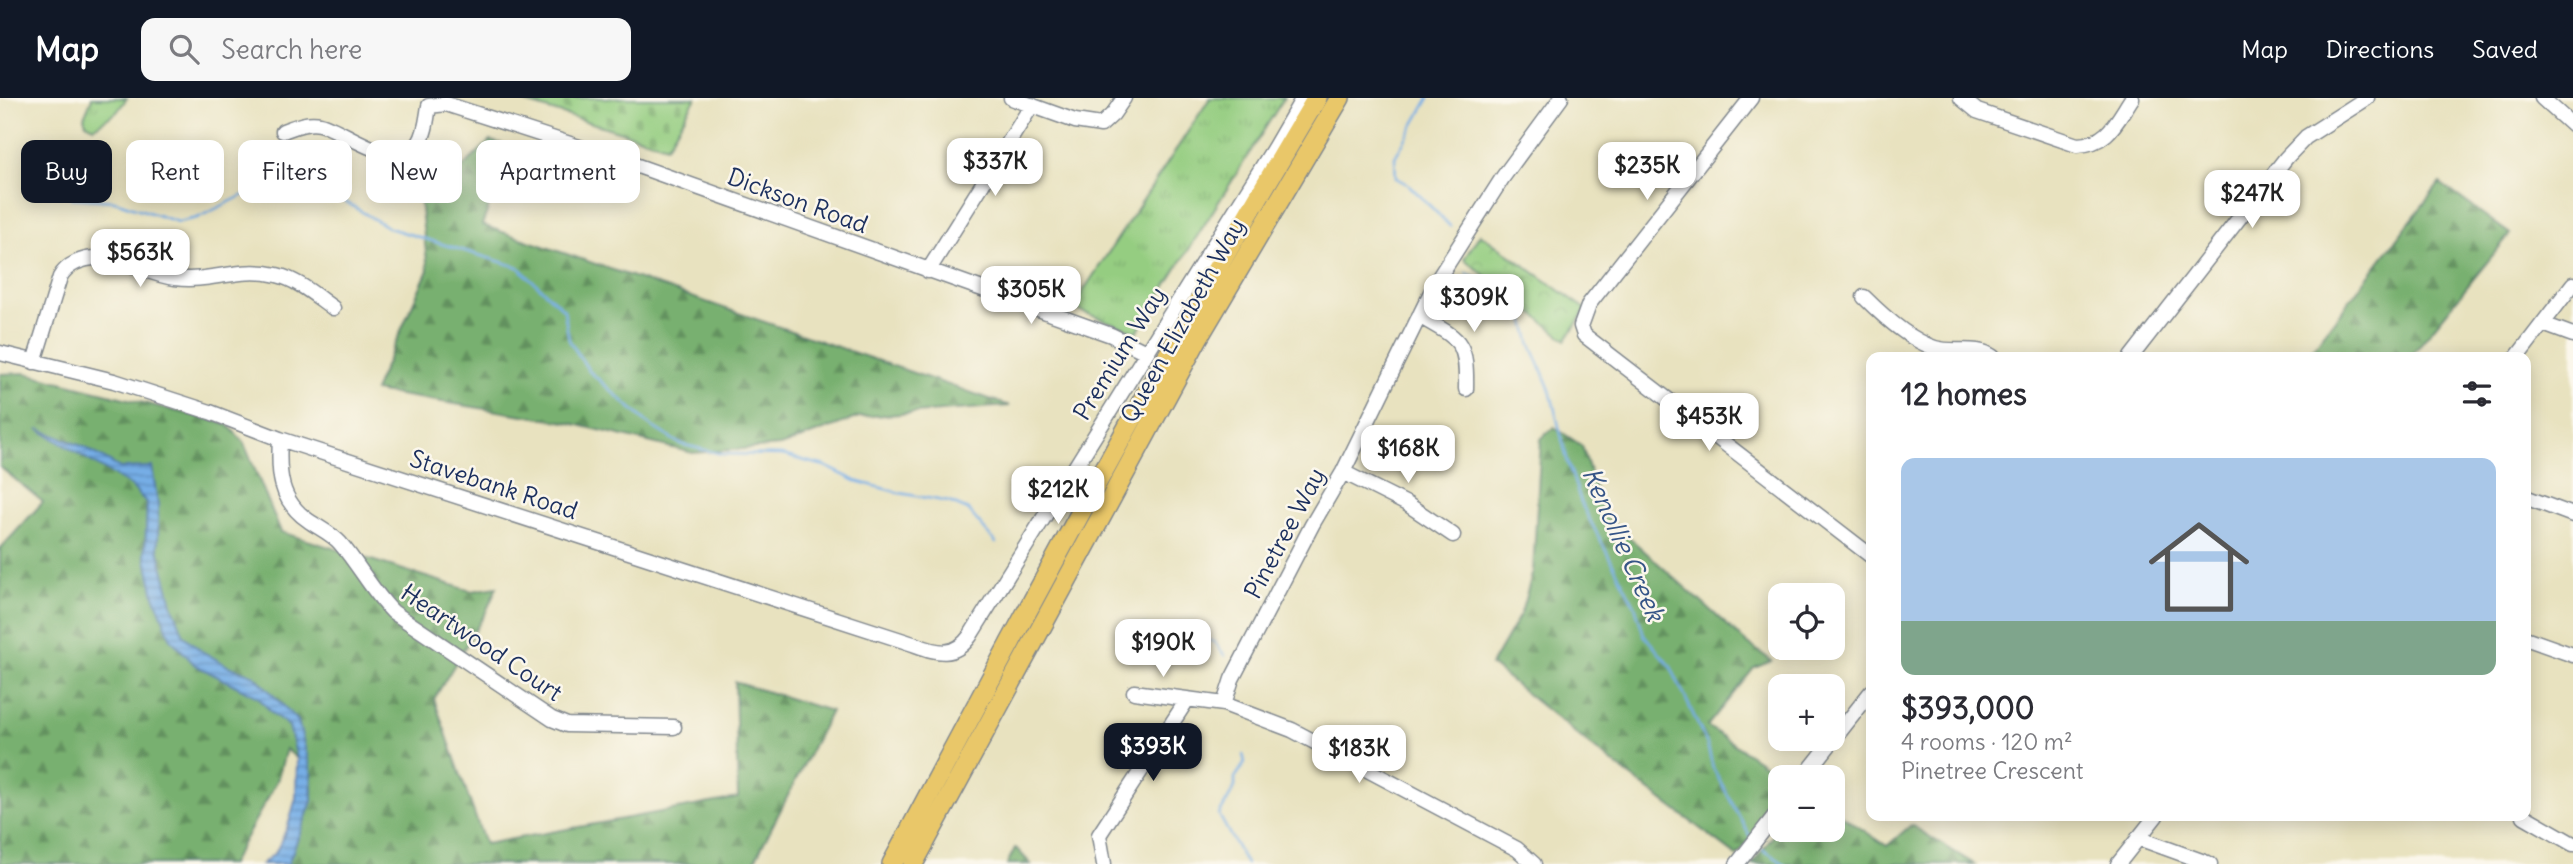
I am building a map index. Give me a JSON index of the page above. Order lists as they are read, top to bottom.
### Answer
{
  "streets": {
    "highway": ["Queen Elizabeth Way"],
    "street": [
      "Dickson Road",
      "Premium Way",
      "Stavebank Road",
      "Pinetree Way",
      "Heartwood Court"
    ]
  },
  "crossings": [
    ["Dickson Road", "Premium Way"],
    ["Premium Way", "Stavebank Road"],
    ["Stavebank Road", "Heartwood Court"]
  ],
  "water": ["Kenollie Creek"],
  "page": {
    "header": "Map",
    "search": "Search here",
    "nav": ["Map", "Directions", "Saved"],
    "price": [
      "$337K",
      "$235K",
      "$247K",
      "$563K",
      "$305K",
      "$309K",
      "$453K",
      "$168K",
      "$212K",
      "$190K",
      "$393K",
      "$183K"
    ],
    "chip": [
      "Buy",
      "Rent",
      "Filters",
      "New",
      "Apartment"
    ],
    "heading": "12 homes",
    "list": [
      {
        "name": "$393,000",
        "note": "4 rooms · 120 m² · Pinetree Crescent"
      }
    ],
    "map_buttons": ["+", "−"]
  }
}
